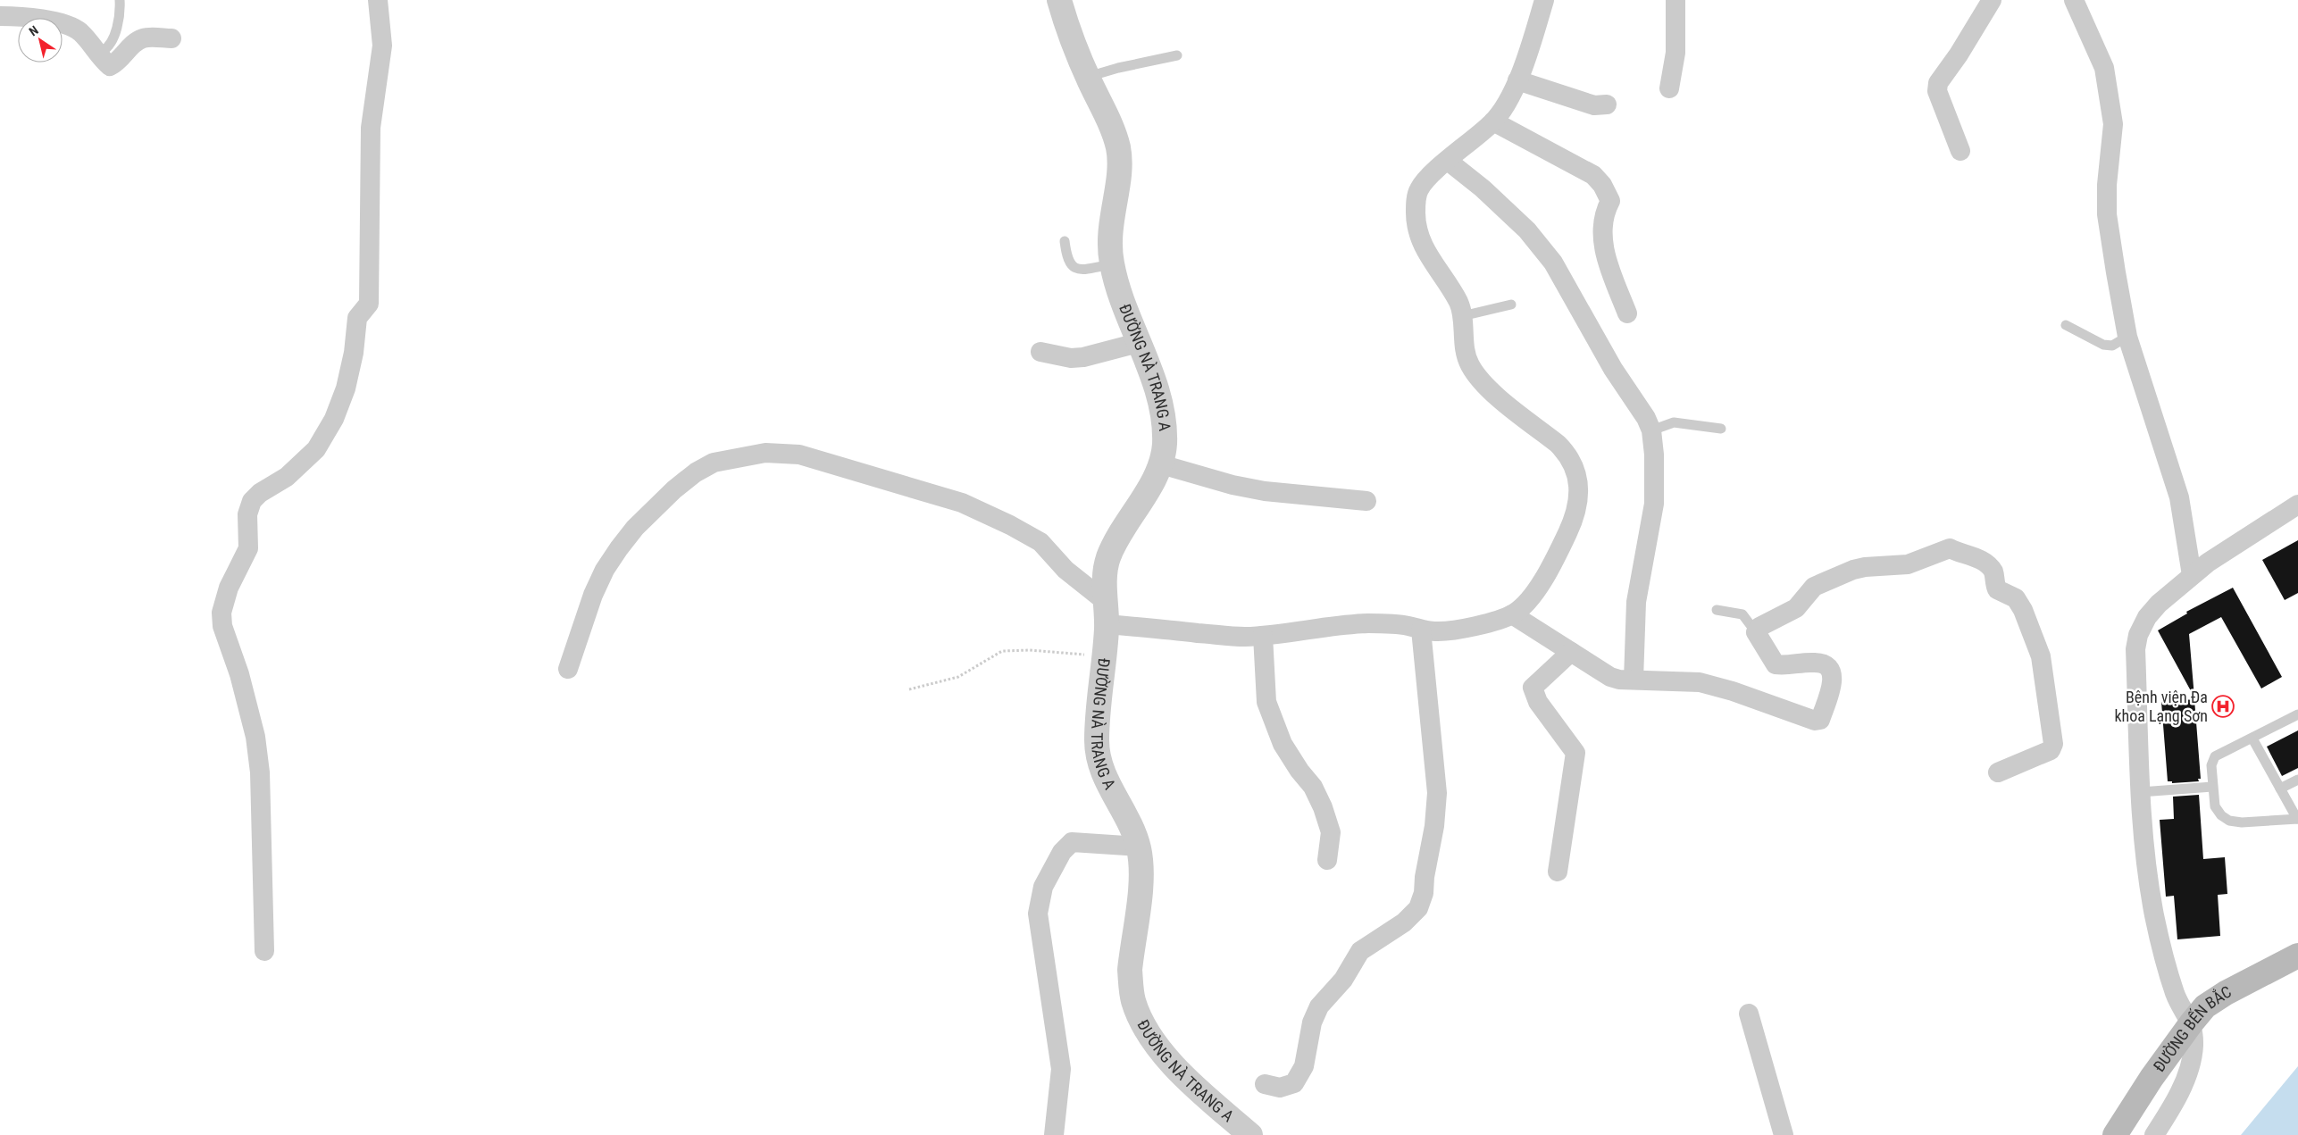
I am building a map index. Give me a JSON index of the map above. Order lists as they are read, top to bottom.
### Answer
{
  "streets": {
    "main road": ["ĐƯỜNG BẾN BẮC"],
    "street": ["ĐƯỜNG NÀ TRANG A"]
  },
  "places": {
    "hospital": ["Bệnh viện Đa khoa Lạng Sơn"]
  },
  "north": "top left"
}
